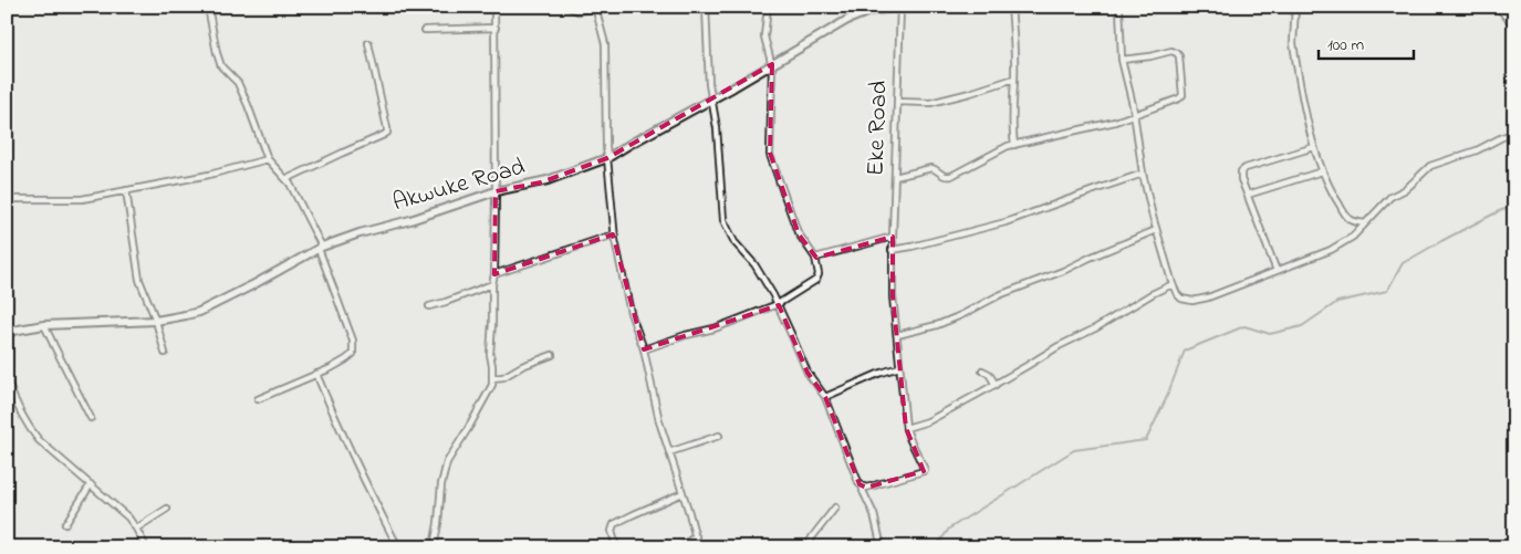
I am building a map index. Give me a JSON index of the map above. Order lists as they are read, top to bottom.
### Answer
{
  "streets": {
    "main road": ["Akwuke Road"],
    "street": ["Eke Road"]
  },
  "crossings": [
    ["Eke Road", "Akwuke Road"]
  ],
  "scale_bar": "100 m"
}
